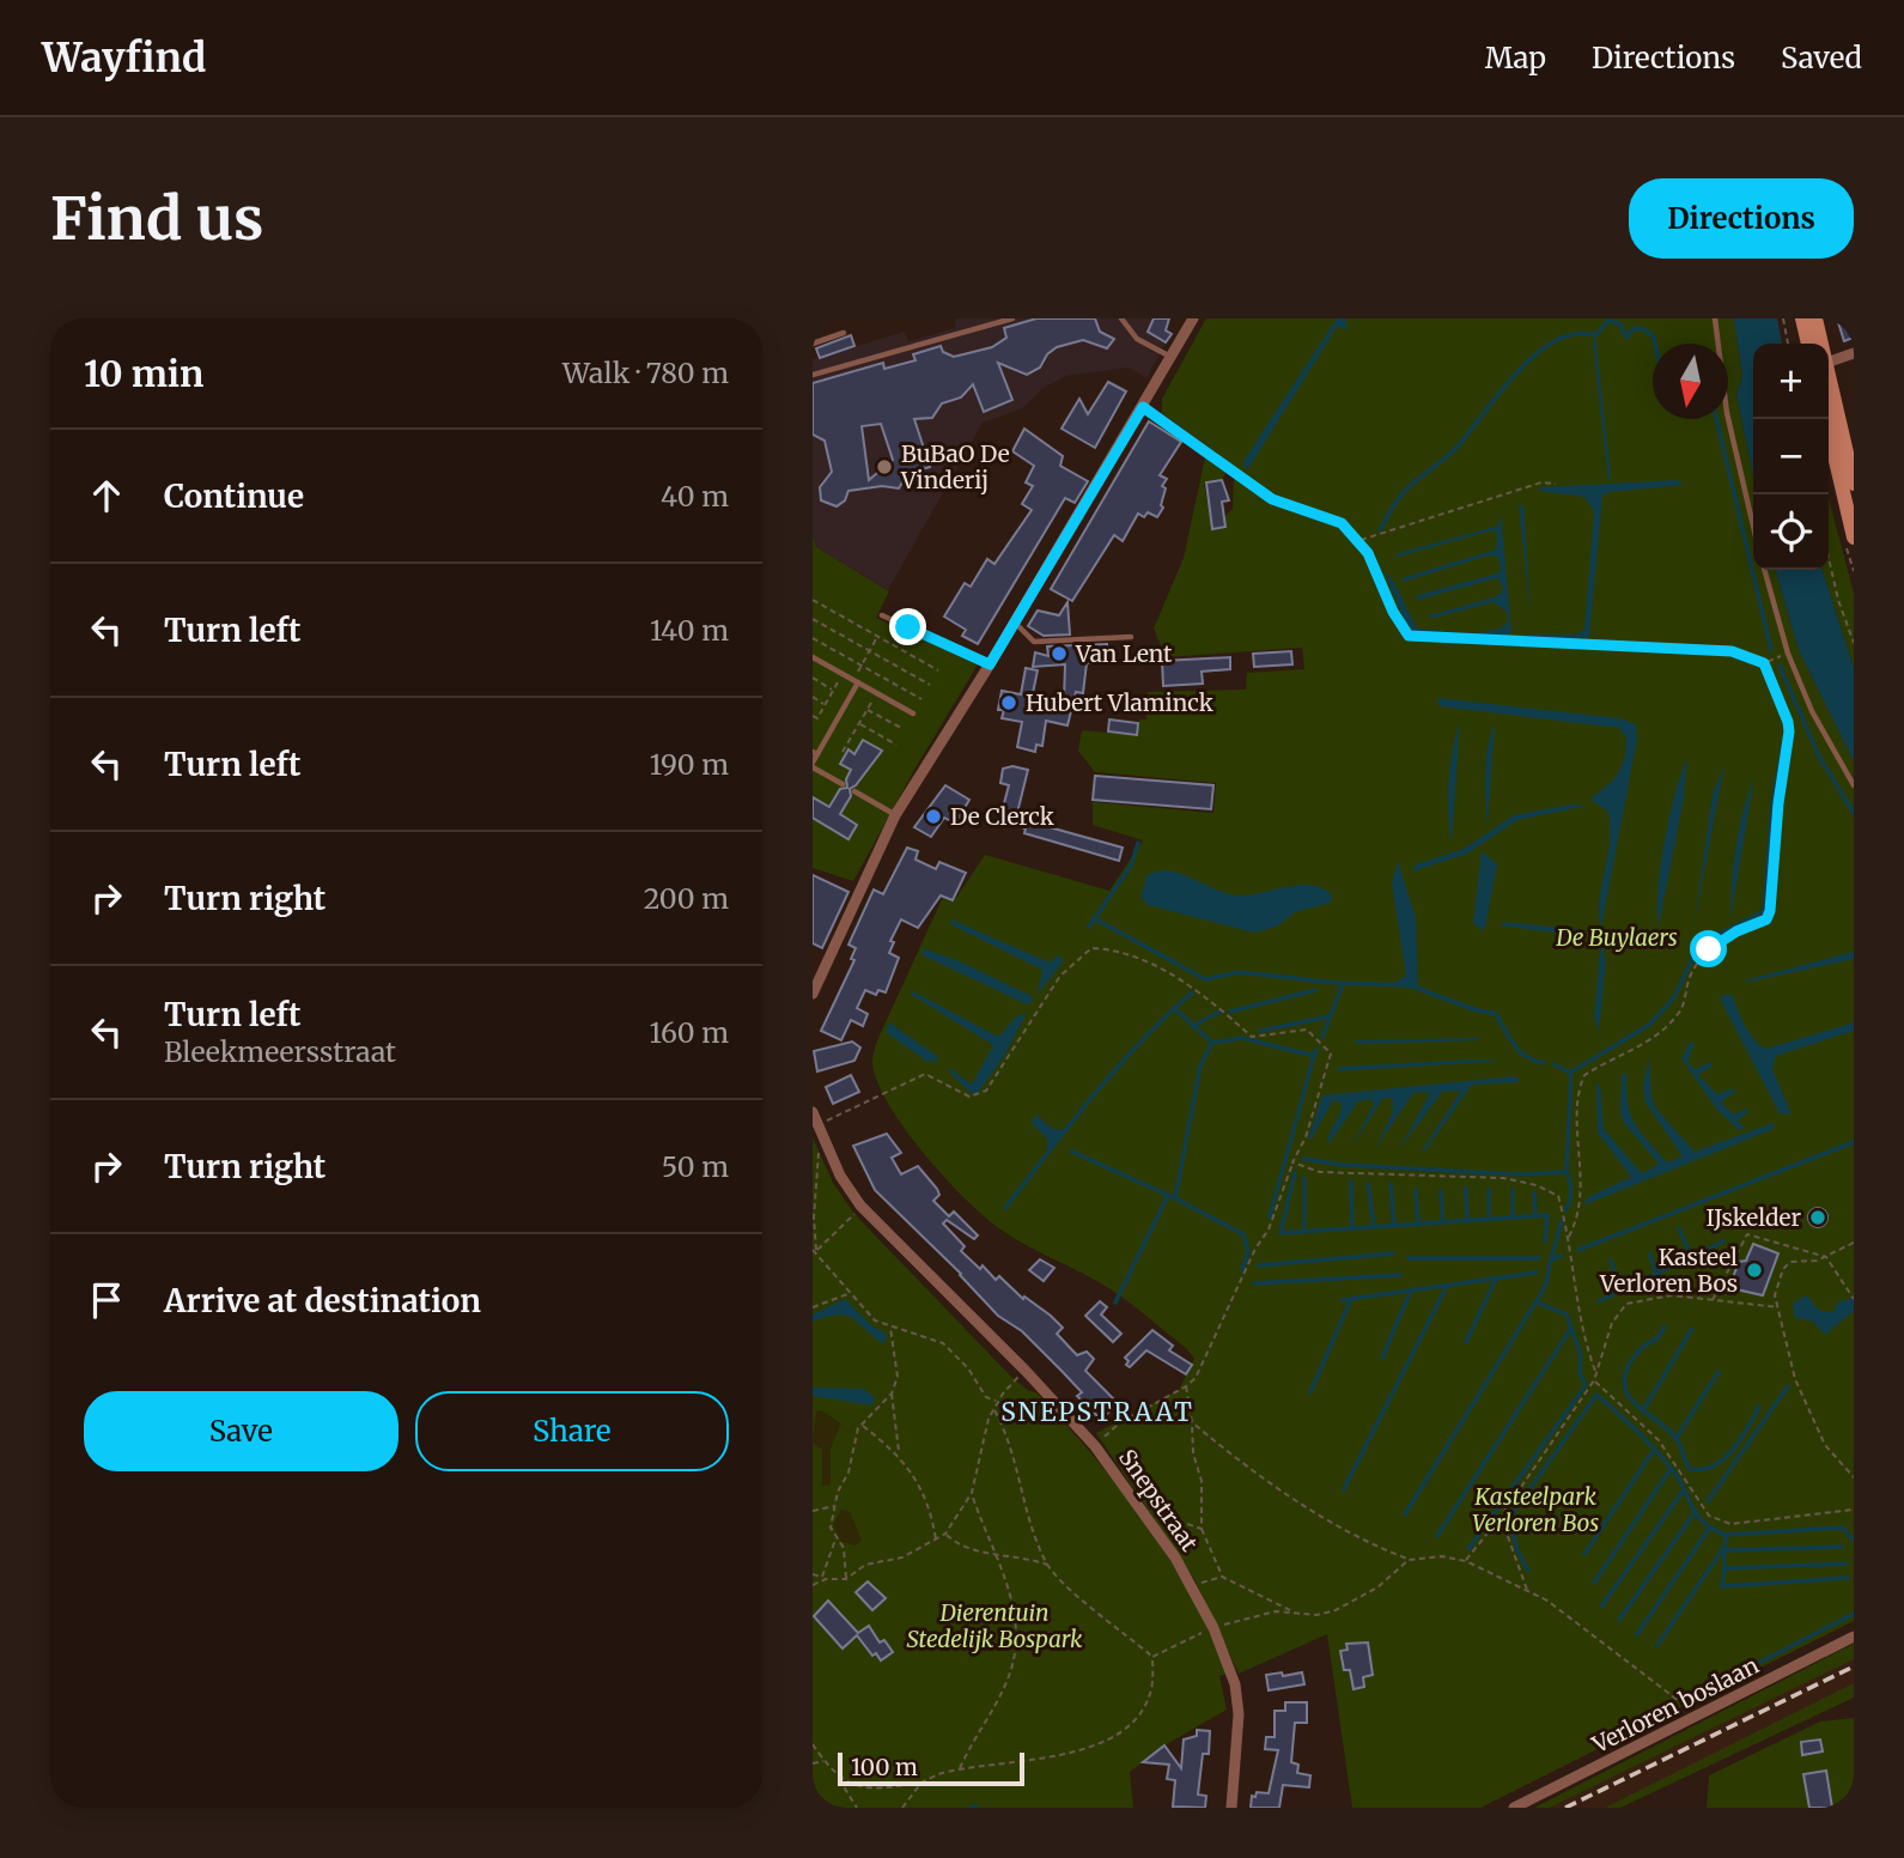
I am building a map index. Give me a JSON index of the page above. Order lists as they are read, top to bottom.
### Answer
{
  "streets": {
    "street": ["Snepstraat", "Verloren boslaan"]
  },
  "districts": ["SNEPSTRAAT"],
  "parks": ["De Buylaers", "Kasteelpark Verloren Bos", "Dierentuin Stedelijk Bospark"],
  "places": [
    "BuBaO De Vinderij",
    "Van Lent",
    "Hubert Vlaminck",
    "De Clerck",
    "IJskelder",
    "Kasteel Verloren Bos"
  ],
  "scale_bar": "100 m",
  "north": "bottom",
  "page": {
    "header": "Wayfind",
    "nav": ["Map", "Directions", "Saved"],
    "buttons": [
      "Directions",
      ["Save", "Share"]
    ],
    "title": "Find us",
    "heading": ["10 min", "Walk · 780 m"],
    "map_buttons": ["+", "−"],
    "list": [
      ["Continue", "40 m"],
      ["Turn left", "140 m"],
      ["Turn left", "190 m"],
      ["Turn right", "200 m"],
      ["Turn left", "Bleekmeersstraat", "160 m"],
      ["Turn right", "50 m"],
      "Arrive at destination"
    ],
    "scale": "100 m"
  }
}
